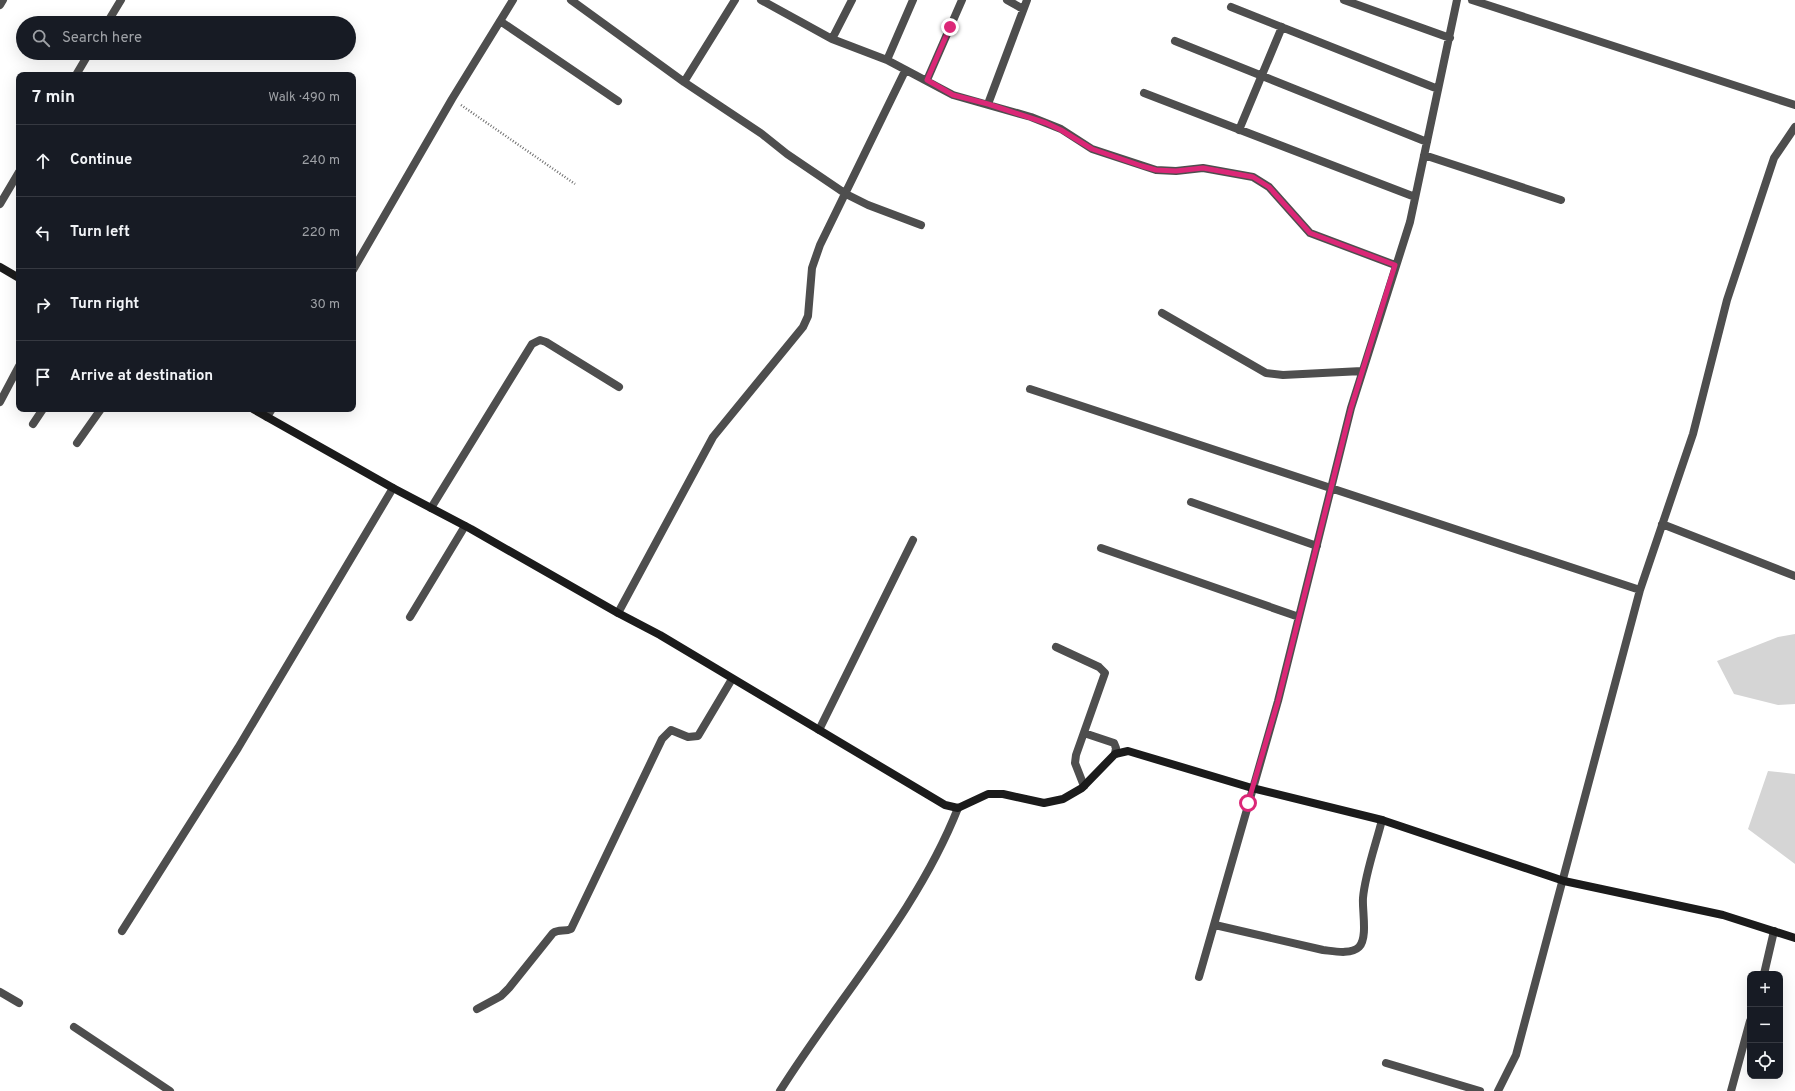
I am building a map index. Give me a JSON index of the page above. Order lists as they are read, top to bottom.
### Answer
{
  "page": {
    "search": "Search here",
    "heading": ["7 min", "Walk · 490 m"],
    "list": [
      ["Continue", "240 m"],
      ["Turn left", "220 m"],
      ["Turn right", "30 m"],
      "Arrive at destination"
    ],
    "map_buttons": ["+", "−"]
  }
}
